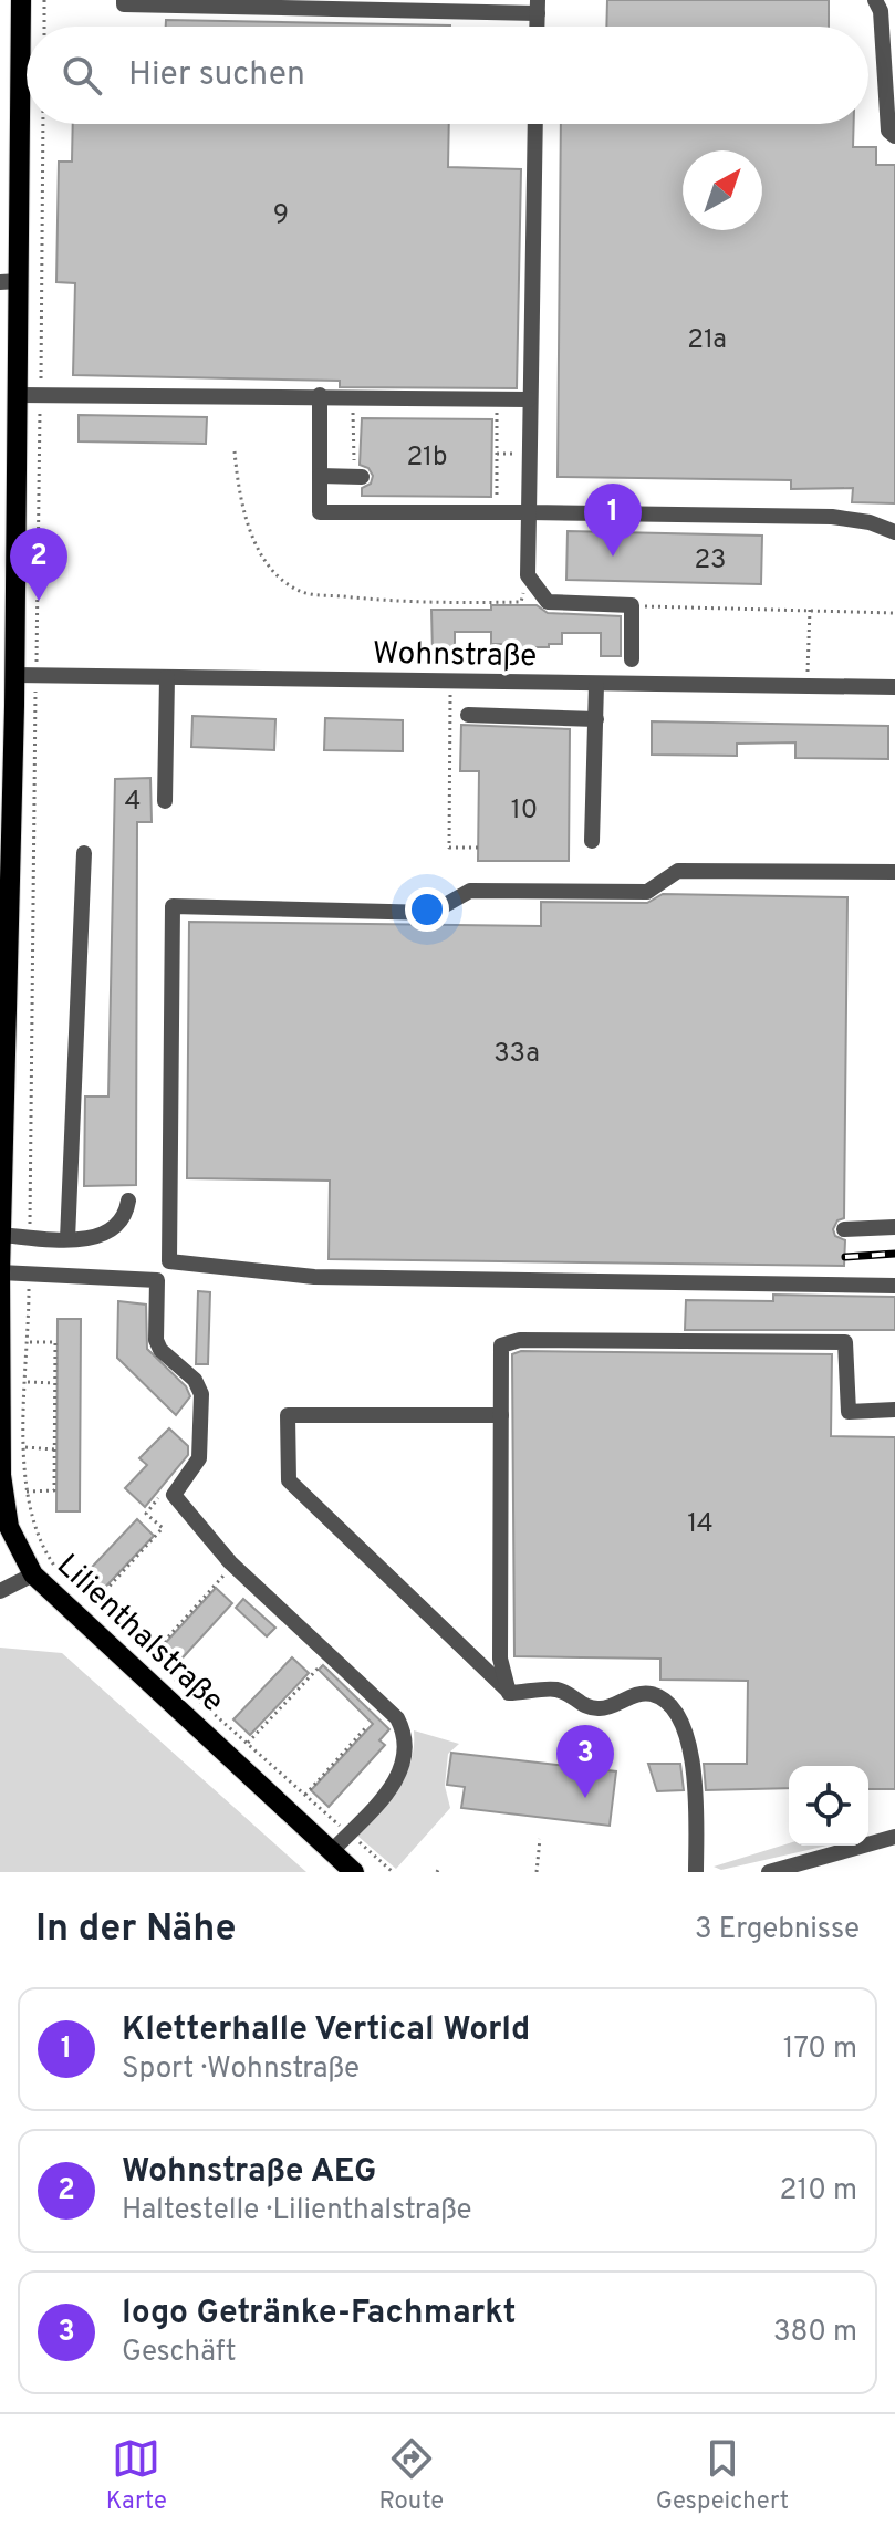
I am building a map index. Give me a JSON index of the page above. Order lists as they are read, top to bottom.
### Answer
{
  "streets": {
    "main road": ["Lilienthalstraße"],
    "street": ["Wohnstraße"]
  },
  "crossings": [
    ["Wohnstraße", "Lilienthalstraße"]
  ],
  "house_numbers": [
    "9",
    "21a",
    "21b",
    "23",
    "4",
    "10",
    "33a",
    "14"
  ],
  "north": "top right",
  "page": {
    "search": "Hier suchen",
    "pins": ["1", "2", "3"],
    "heading": ["In der Nähe", "3 Ergebnisse"],
    "list": [
      {
        "mark": "1",
        "name": "Kletterhalle Vertical World",
        "note": "Sport · Wohnstraße",
        "value": "170 m"
      },
      {
        "mark": "2",
        "name": "Wohnstraße AEG",
        "note": "Haltestelle · Lilienthalstraße",
        "value": "210 m"
      },
      {
        "mark": "3",
        "name": "logo Getränke-Fachmarkt",
        "note": "Geschäft",
        "value": "380 m"
      }
    ],
    "nav": ["Karte", "Route", "Gespeichert"]
  }
}
